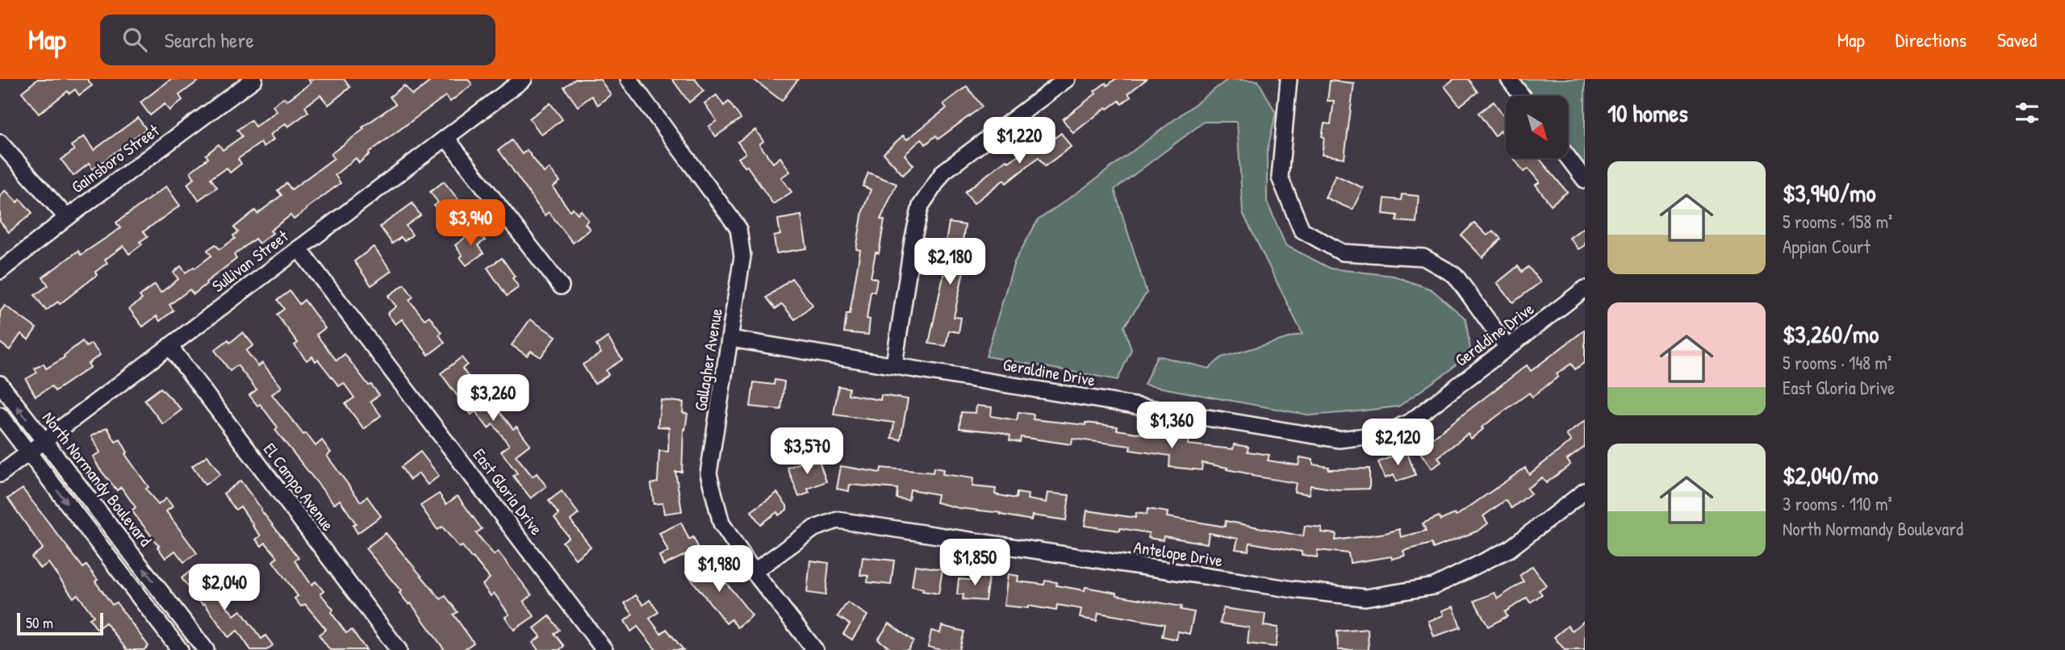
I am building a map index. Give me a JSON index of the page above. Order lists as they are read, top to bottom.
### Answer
{
  "streets": {
    "street": [
      "Gainsboro Street",
      "Sullivan Street",
      "Geraldine Drive",
      "Gallagher Avenue",
      "North Normandy Boulevard",
      "El Campo Avenue",
      "East Gloria Drive",
      "Antelope Drive"
    ]
  },
  "crossings": [
    ["Sullivan Street", "North Normandy Boulevard"],
    ["Sullivan Street", "El Campo Avenue"],
    ["Sullivan Street", "East Gloria Drive"],
    ["Geraldine Drive", "Gallagher Avenue"],
    ["Gallagher Avenue", "Antelope Drive"]
  ],
  "scale_bar": "50 m",
  "north": "bottom right",
  "page": {
    "header": "Map",
    "search": "Search here",
    "nav": ["Map", "Directions", "Saved"],
    "heading": "10 homes",
    "price": [
      "$1,220",
      "$3,940",
      "$2,180",
      "$3,260",
      "$1,360",
      "$2,120",
      "$3,570",
      "$1,850",
      "$1,980",
      "$2,040"
    ],
    "list": [
      {
        "name": "$3,940/mo",
        "note": "5 rooms · 158 m² · Appian Court"
      },
      {
        "name": "$3,260/mo",
        "note": "5 rooms · 148 m² · East Gloria Drive"
      },
      {
        "name": "$2,040/mo",
        "note": "3 rooms · 110 m² · North Normandy Boulevard"
      }
    ],
    "scale": "50 m"
  }
}
